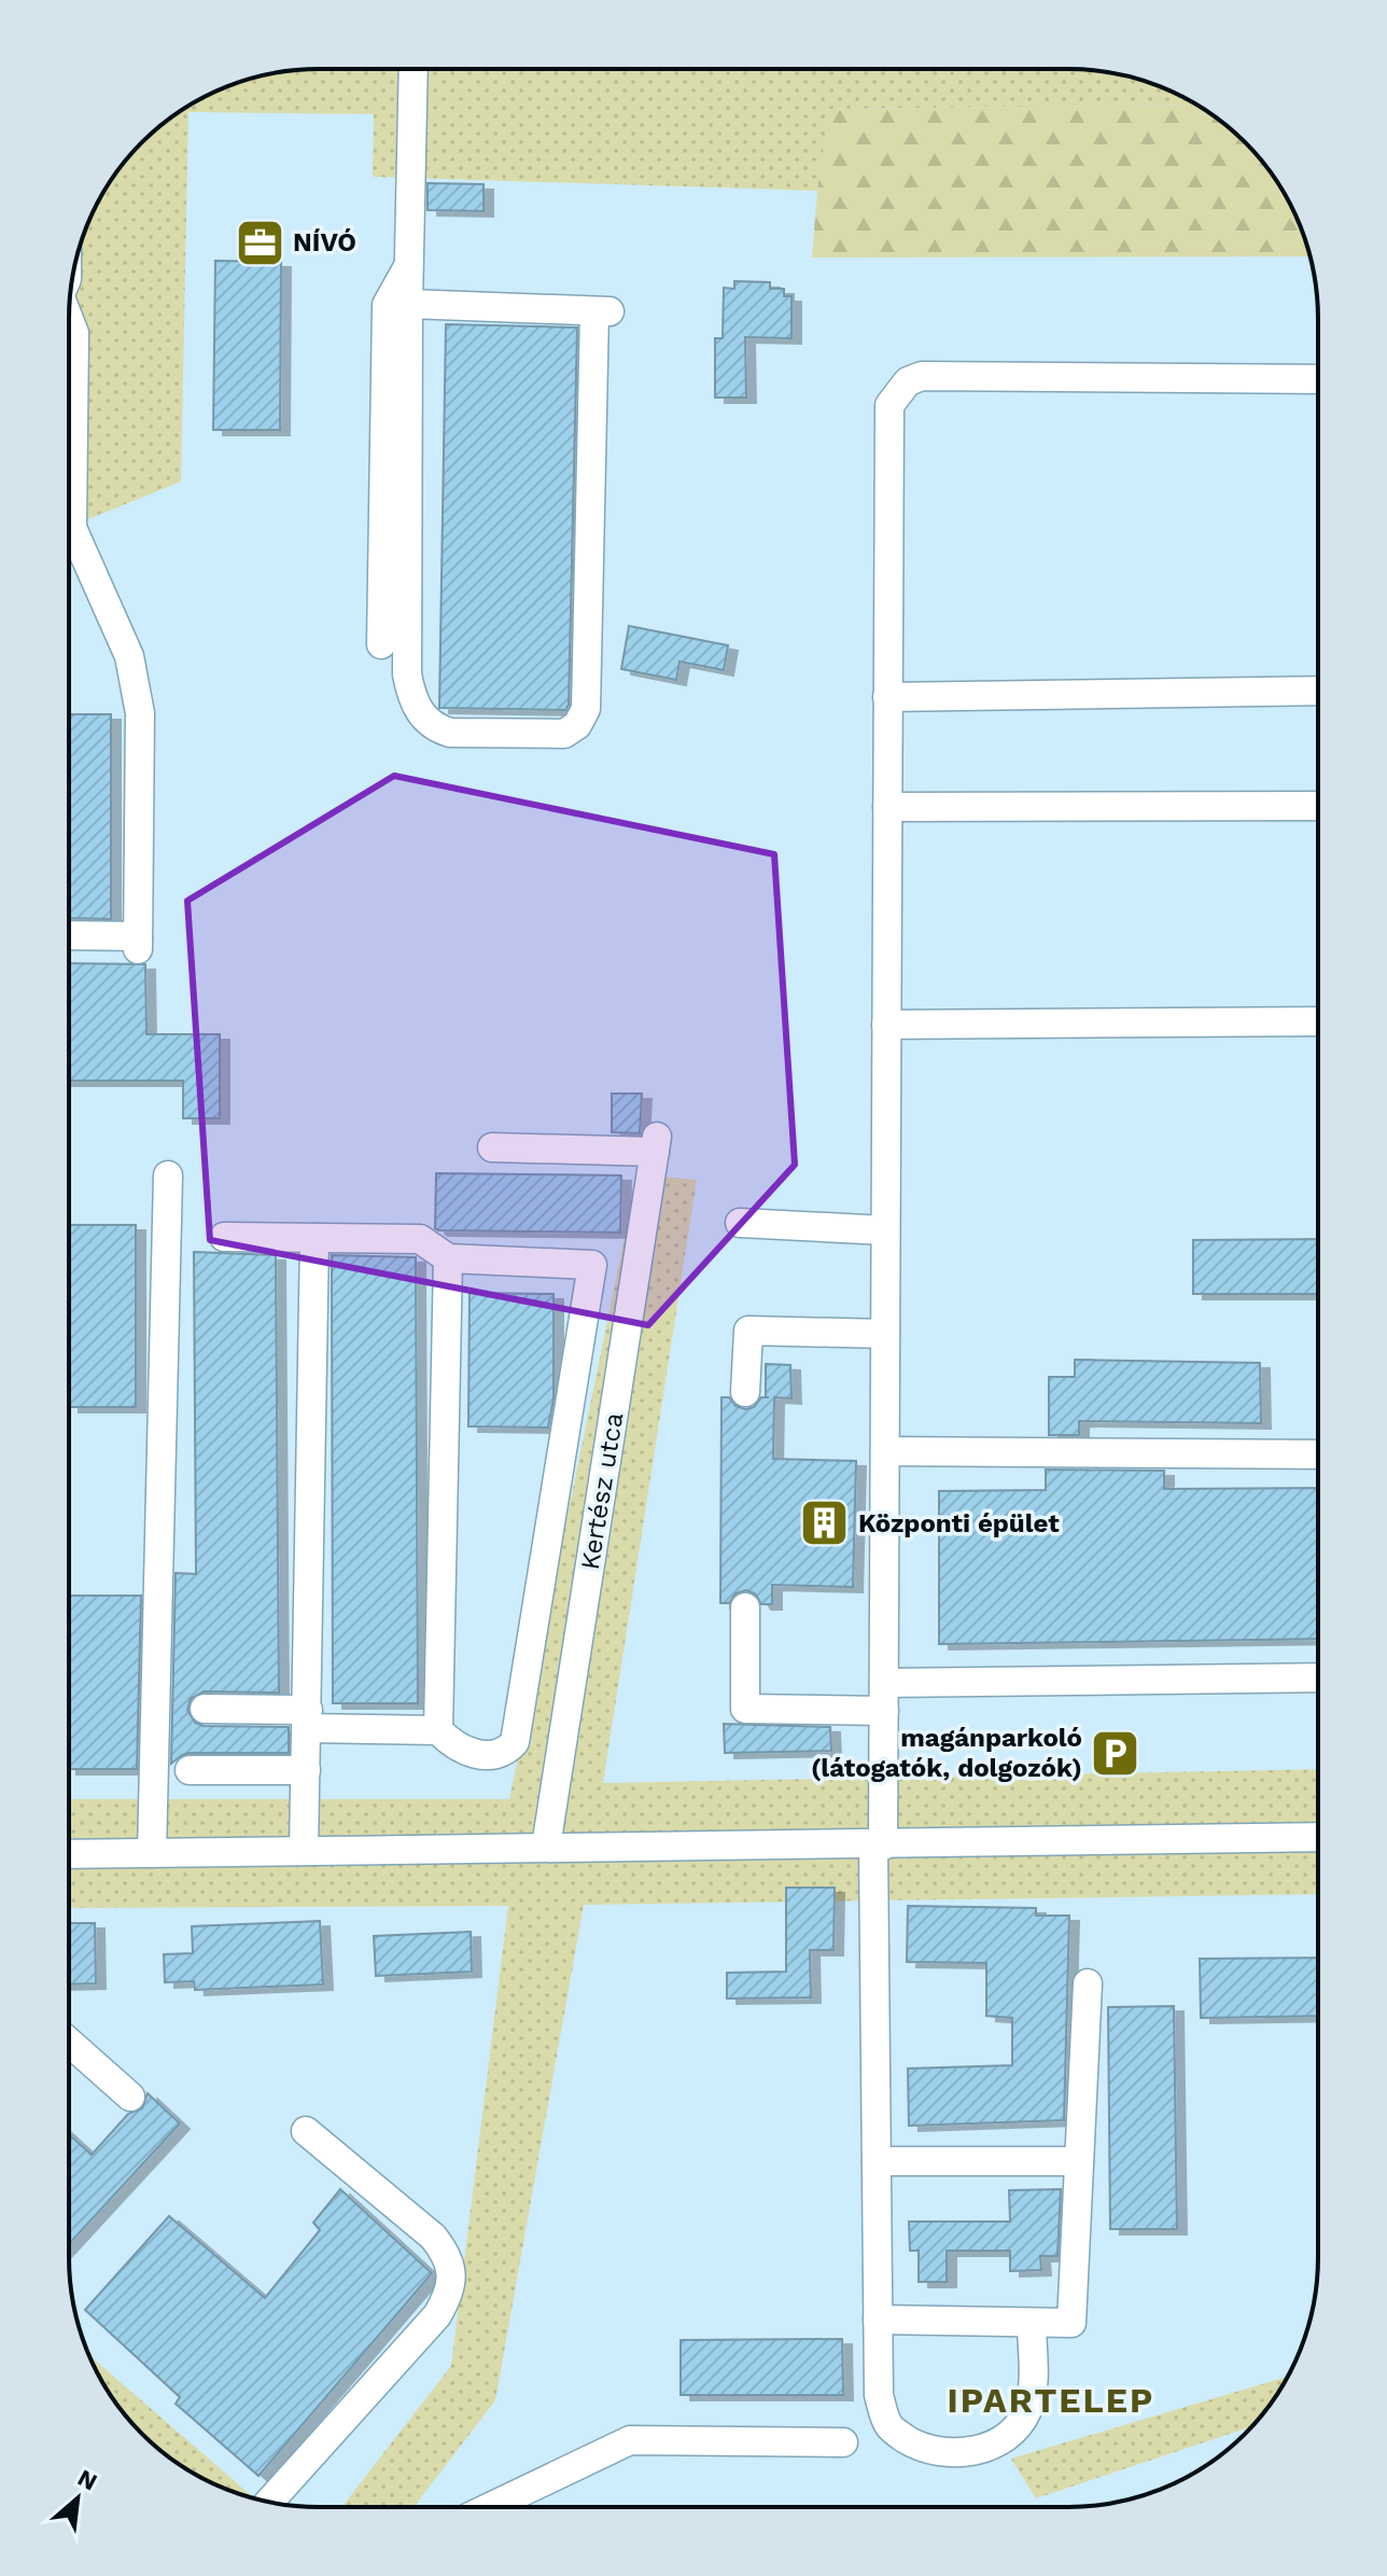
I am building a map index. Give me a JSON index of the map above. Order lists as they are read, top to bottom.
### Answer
{
  "streets": {
    "street": ["Kertész utca"]
  },
  "districts": ["IPARTELEP"],
  "places": {
    "office": ["NÍVÓ"],
    "building": ["Központi épület"],
    "parking": ["magánparkoló (látogatók, dolgozók)"]
  },
  "north": "top right"
}
